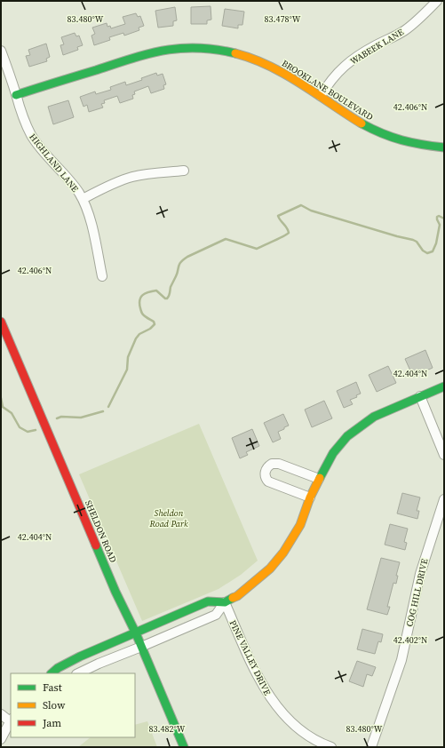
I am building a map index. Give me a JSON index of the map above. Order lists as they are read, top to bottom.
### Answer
{
  "streets": {
    "street": [
      "WABEEK LANE",
      "BROOKLANE BOULEVARD",
      "HIGHLAND LANE",
      "SHELDON ROAD",
      "COG HILL DRIVE",
      "PINE VALLEY DRIVE"
    ]
  },
  "crossings": [
    ["WABEEK LANE", "BROOKLANE BOULEVARD"],
    ["BROOKLANE BOULEVARD", "HIGHLAND LANE"]
  ],
  "parks": ["Sheldon Road Park"],
  "legend": ["Fast", "Slow", "Jam"],
  "coordinates": [
    "83.480°W",
    "83.478°W",
    "42.406°N",
    "42.404°N",
    "42.402°N",
    "83.482°W"
  ]
}
